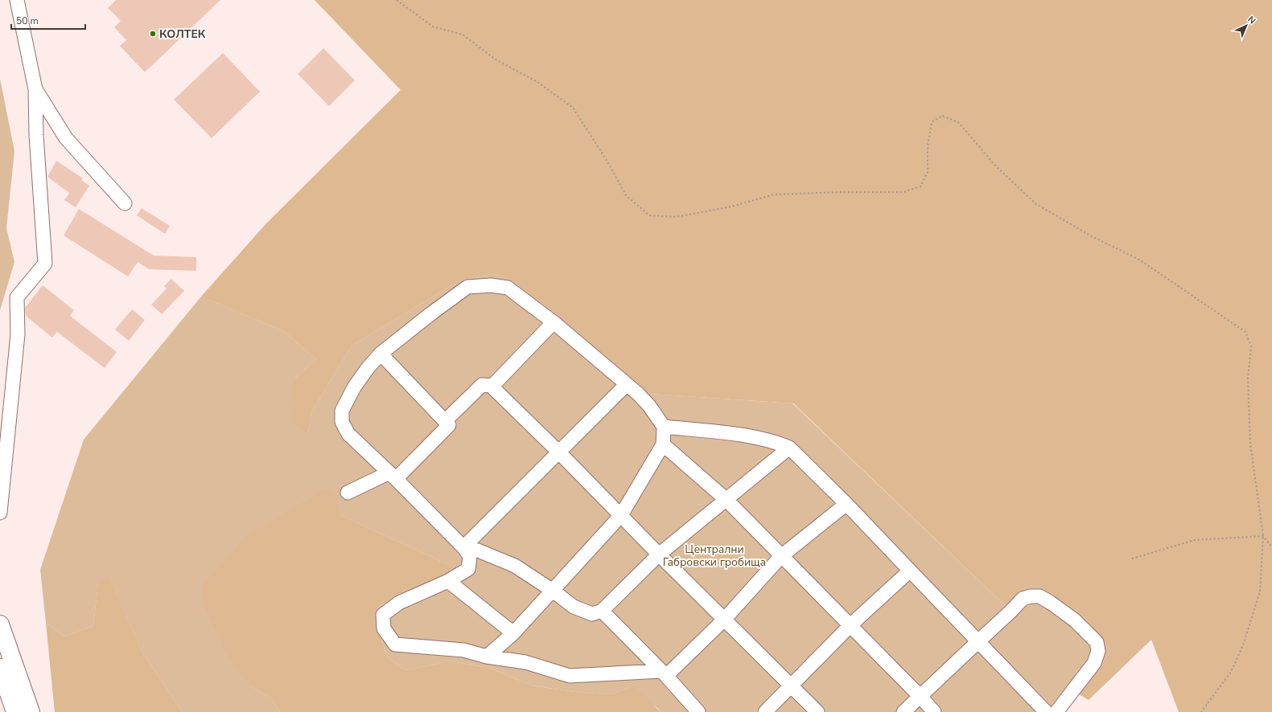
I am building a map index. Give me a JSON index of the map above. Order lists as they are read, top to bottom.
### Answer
{
  "parks": ["Централни Габровски гробища"],
  "places": ["КОЛТЕК"],
  "scale_bar": "50 m",
  "north": "top right"
}
